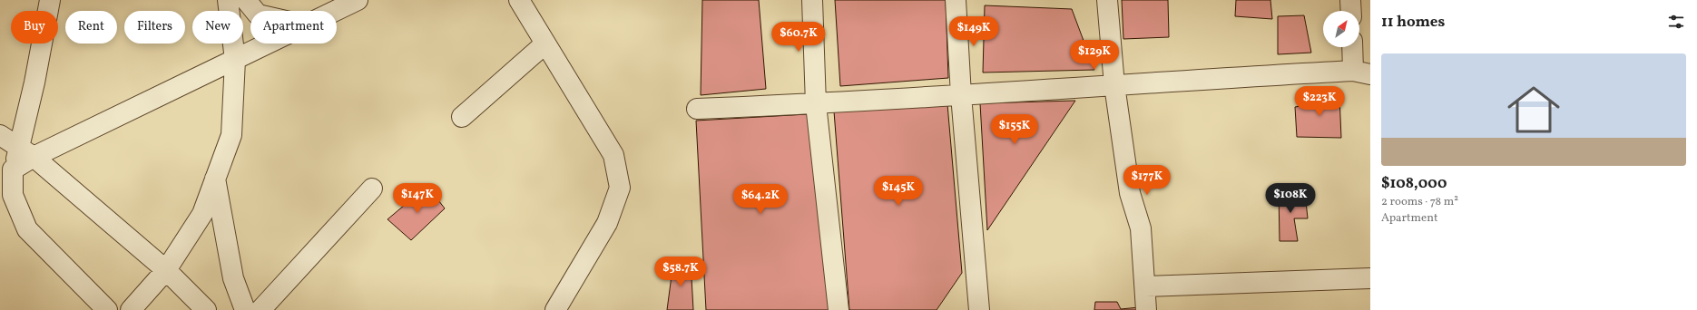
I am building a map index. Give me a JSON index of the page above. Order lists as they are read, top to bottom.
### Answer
{
  "north": "top right",
  "page": {
    "heading": "11 homes",
    "chip": [
      "Buy",
      "Rent",
      "Filters",
      "New",
      "Apartment"
    ],
    "price": [
      "$149K",
      "$60.7K",
      "$129K",
      "$223K",
      "$155K",
      "$177K",
      "$145K",
      "$147K",
      "$108K",
      "$64.2K",
      "$58.7K"
    ],
    "list": [
      {
        "name": "$108,000",
        "note": "2 rooms · 78 m² · Apartment"
      }
    ]
  }
}
